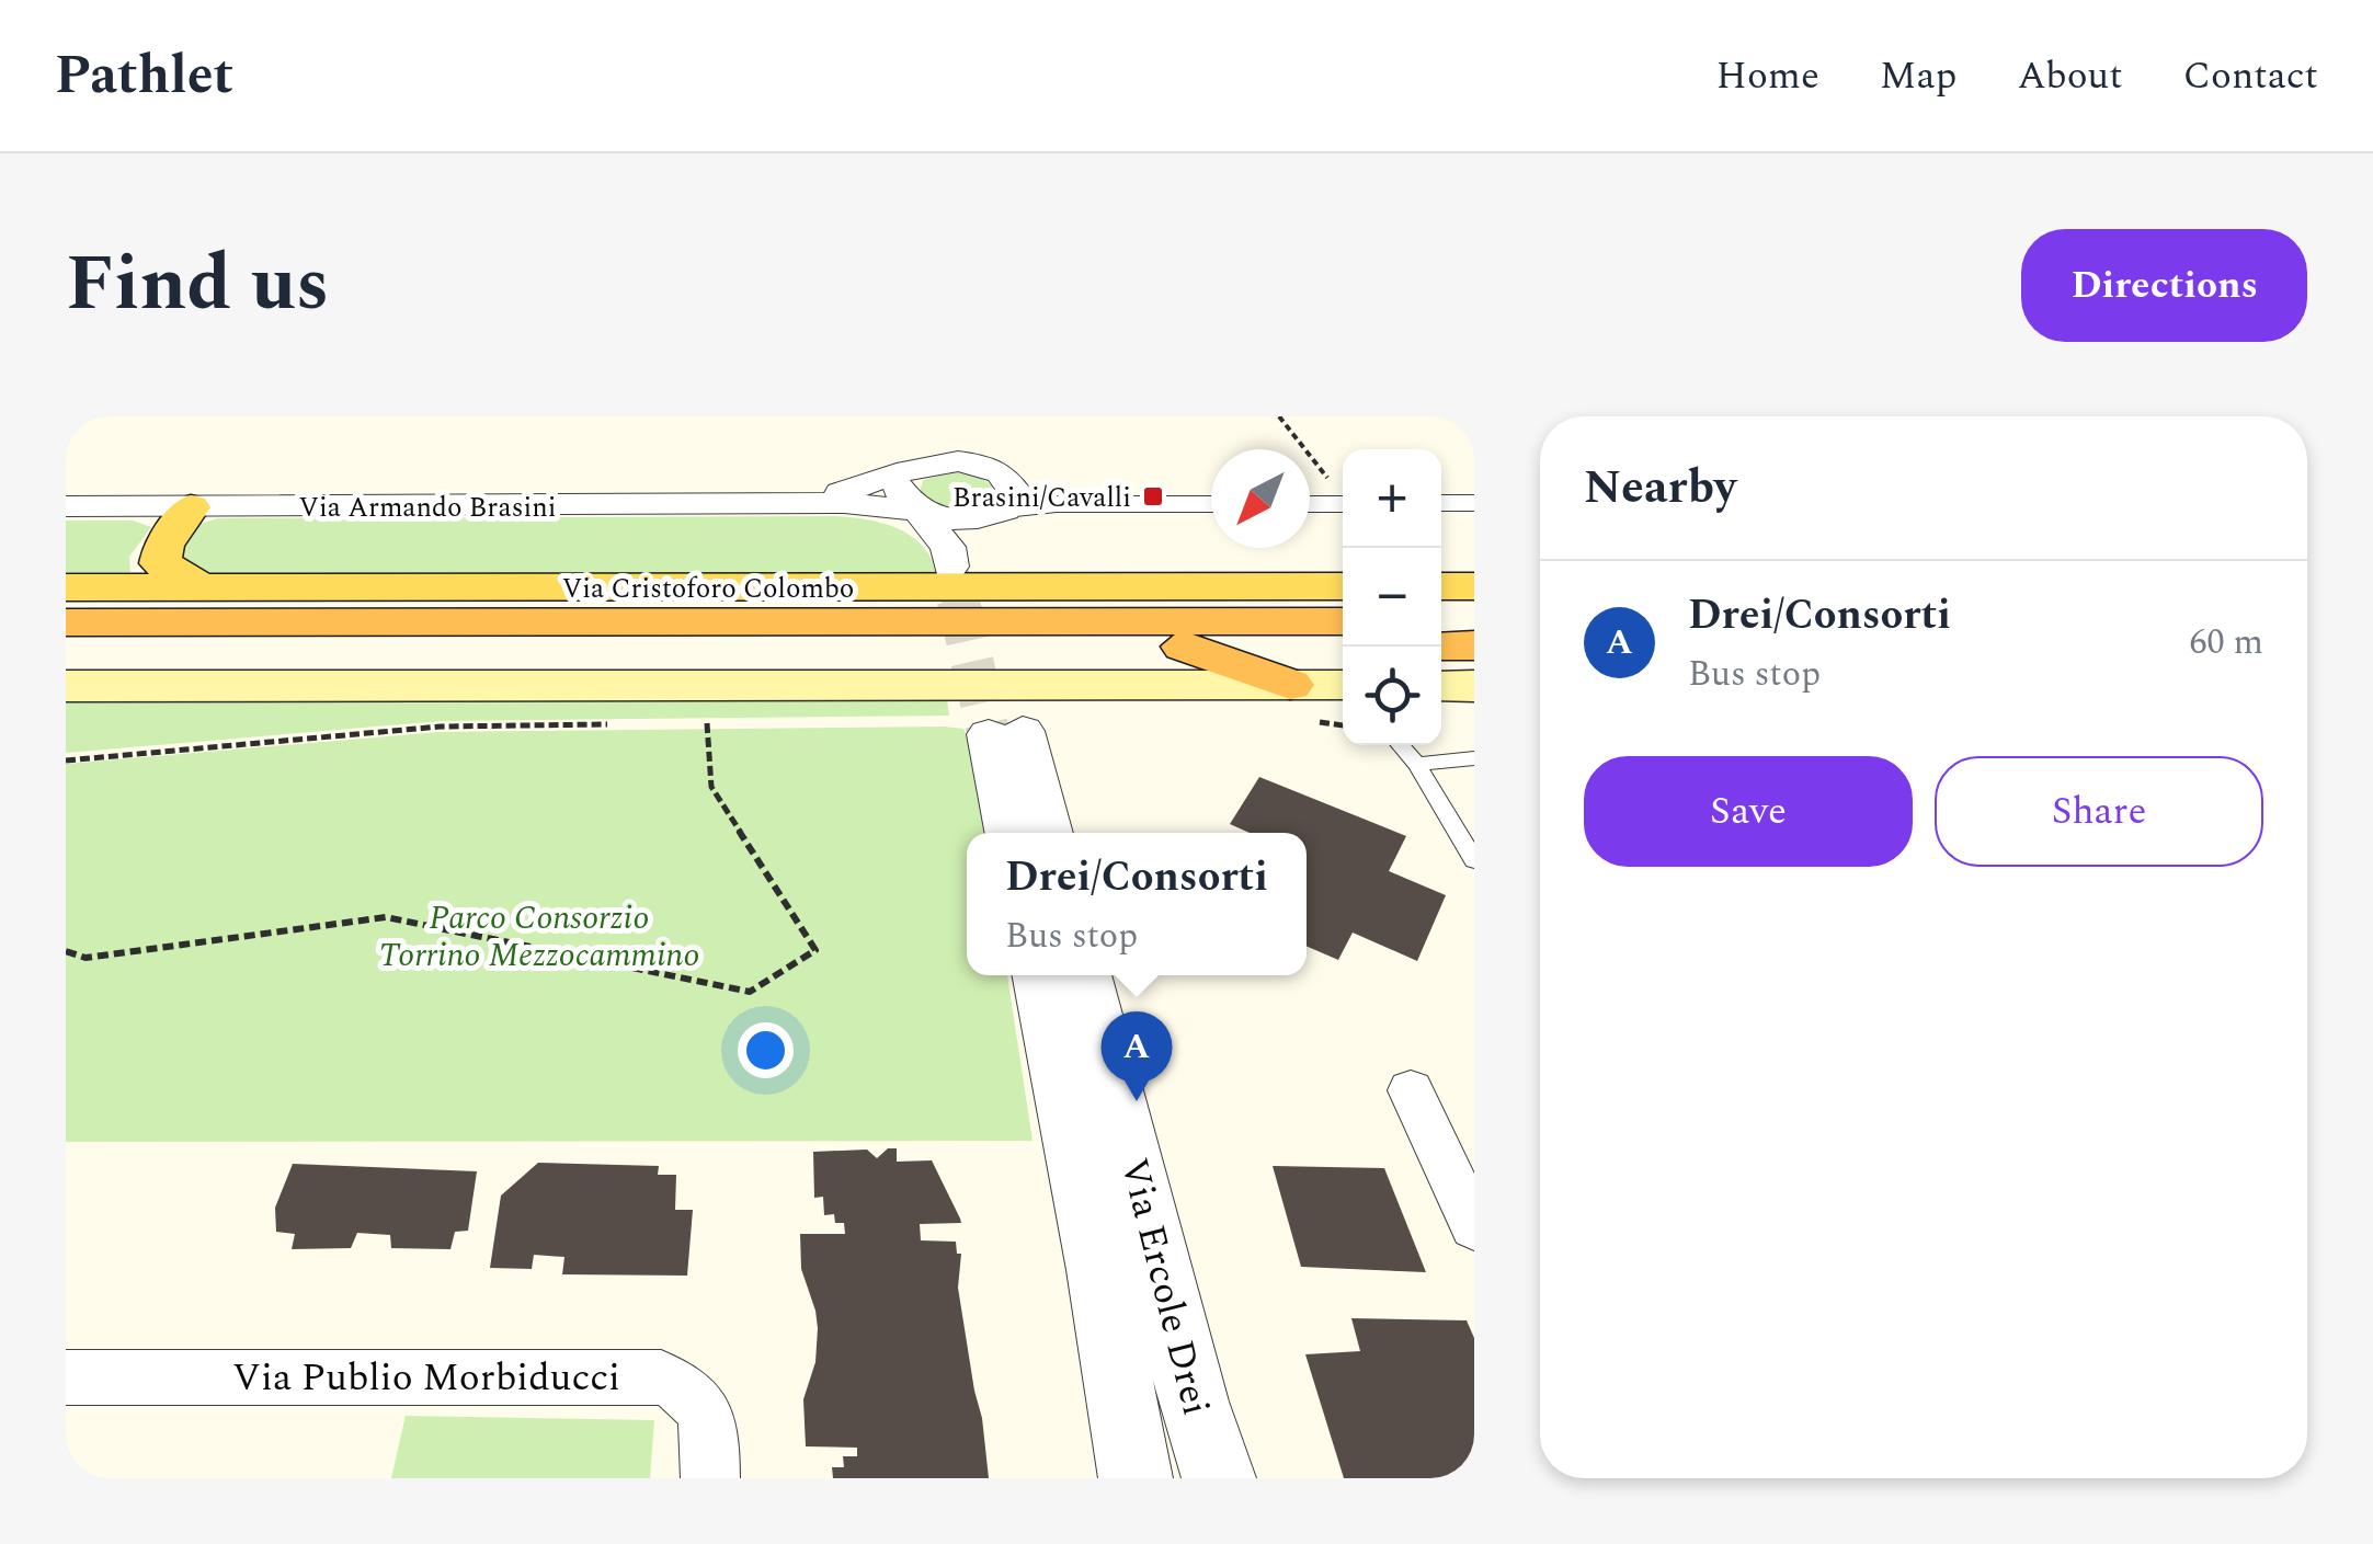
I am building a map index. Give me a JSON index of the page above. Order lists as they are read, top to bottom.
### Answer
{
  "streets": {
    "highway": ["Via Cristoforo Colombo"],
    "street": ["Via Armando Brasini", "Via Ercole Drei", "Via Publio Morbiducci"]
  },
  "parks": ["Parco Consorzio Torrino Mezzocammino"],
  "places": {
    "transit": ["Brasini/Cavalli"]
  },
  "north": "bottom left",
  "page": {
    "header": "Pathlet",
    "nav": [
      "Home",
      "Map",
      "About",
      "Contact"
    ],
    "title": "Find us",
    "buttons": [
      "Directions",
      ["Save", "Share"]
    ],
    "heading": "Nearby",
    "map_buttons": ["+", "−"],
    "list": [
      {
        "mark": "A",
        "name": "Drei/Consorti",
        "note": "Bus stop",
        "value": "60 m"
      }
    ],
    "popup": ["Drei/Consorti", "Bus stop"],
    "pins": "A"
  }
}
